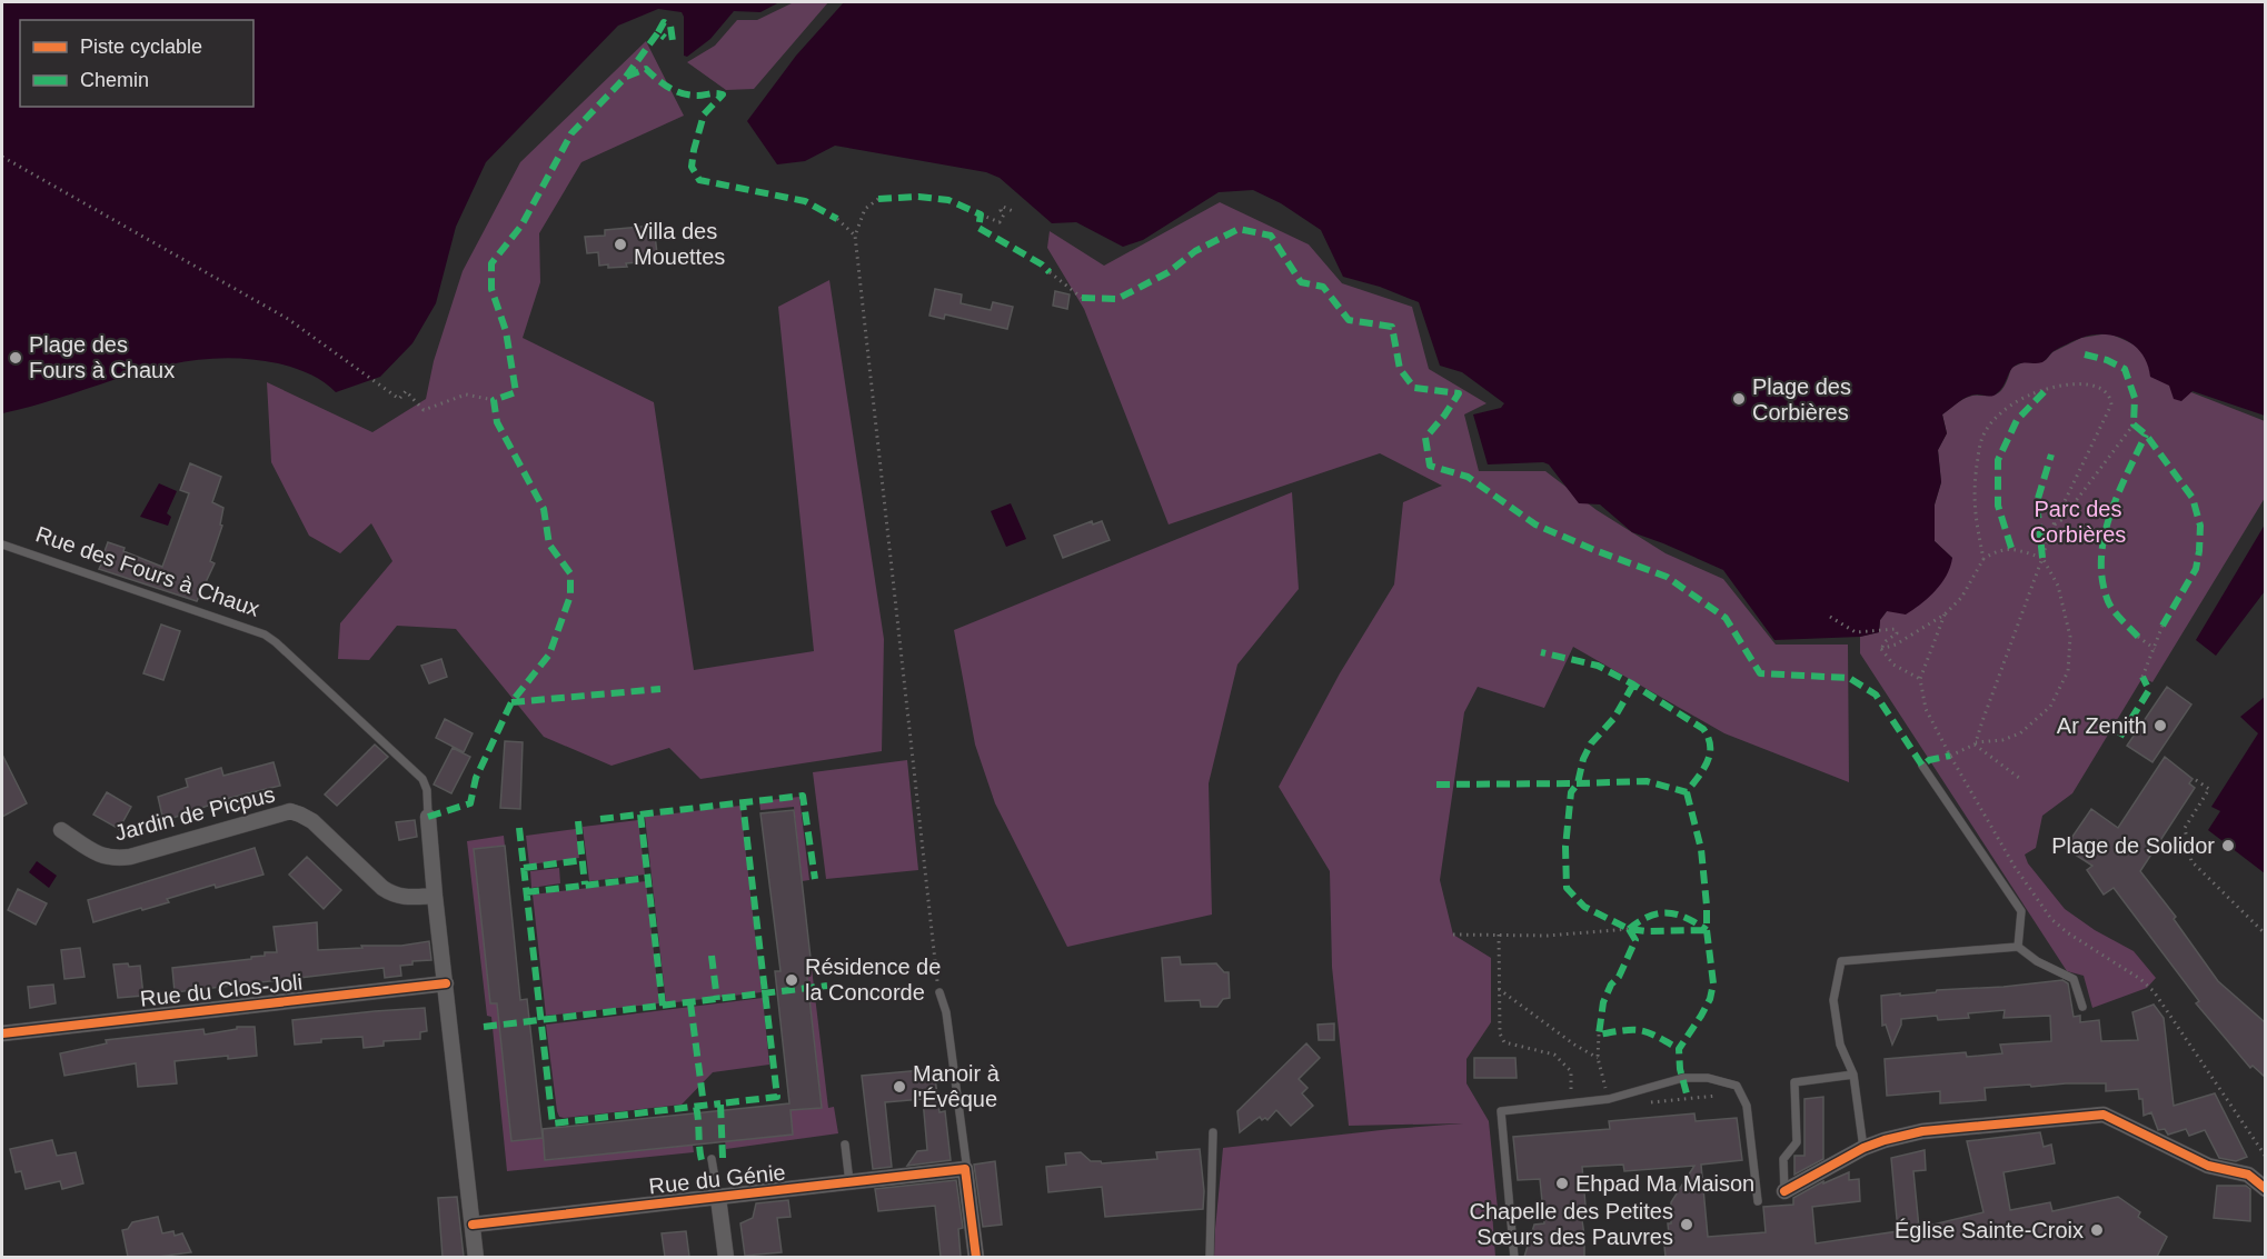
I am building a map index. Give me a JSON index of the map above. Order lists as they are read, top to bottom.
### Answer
{
  "streets": {
    "street": [
      "Rue des Fours à Chaux",
      "Jardin de Picpus",
      "Rue du Clos-Joli",
      "Rue du Génie"
    ]
  },
  "crossings": [
    ["Rue des Fours à Chaux", "Jardin de Picpus"],
    ["Rue des Fours à Chaux", "Rue du Clos-Joli"],
    ["Rue des Fours à Chaux", "Rue du Génie"]
  ],
  "parks": ["Parc des Corbières"],
  "places": [
    "Villa des Mouettes",
    "Plage des Fours à Chaux",
    "Plage des Corbières",
    "Ar Zenith",
    "Plage de Solidor",
    "Résidence de la Concorde",
    "Manoir à l'Évêque",
    "Ehpad Ma Maison",
    "Chapelle des Petites Sœurs des Pauvres",
    "Église Sainte-Croix"
  ],
  "legend": ["Piste cyclable", "Chemin"]
}
